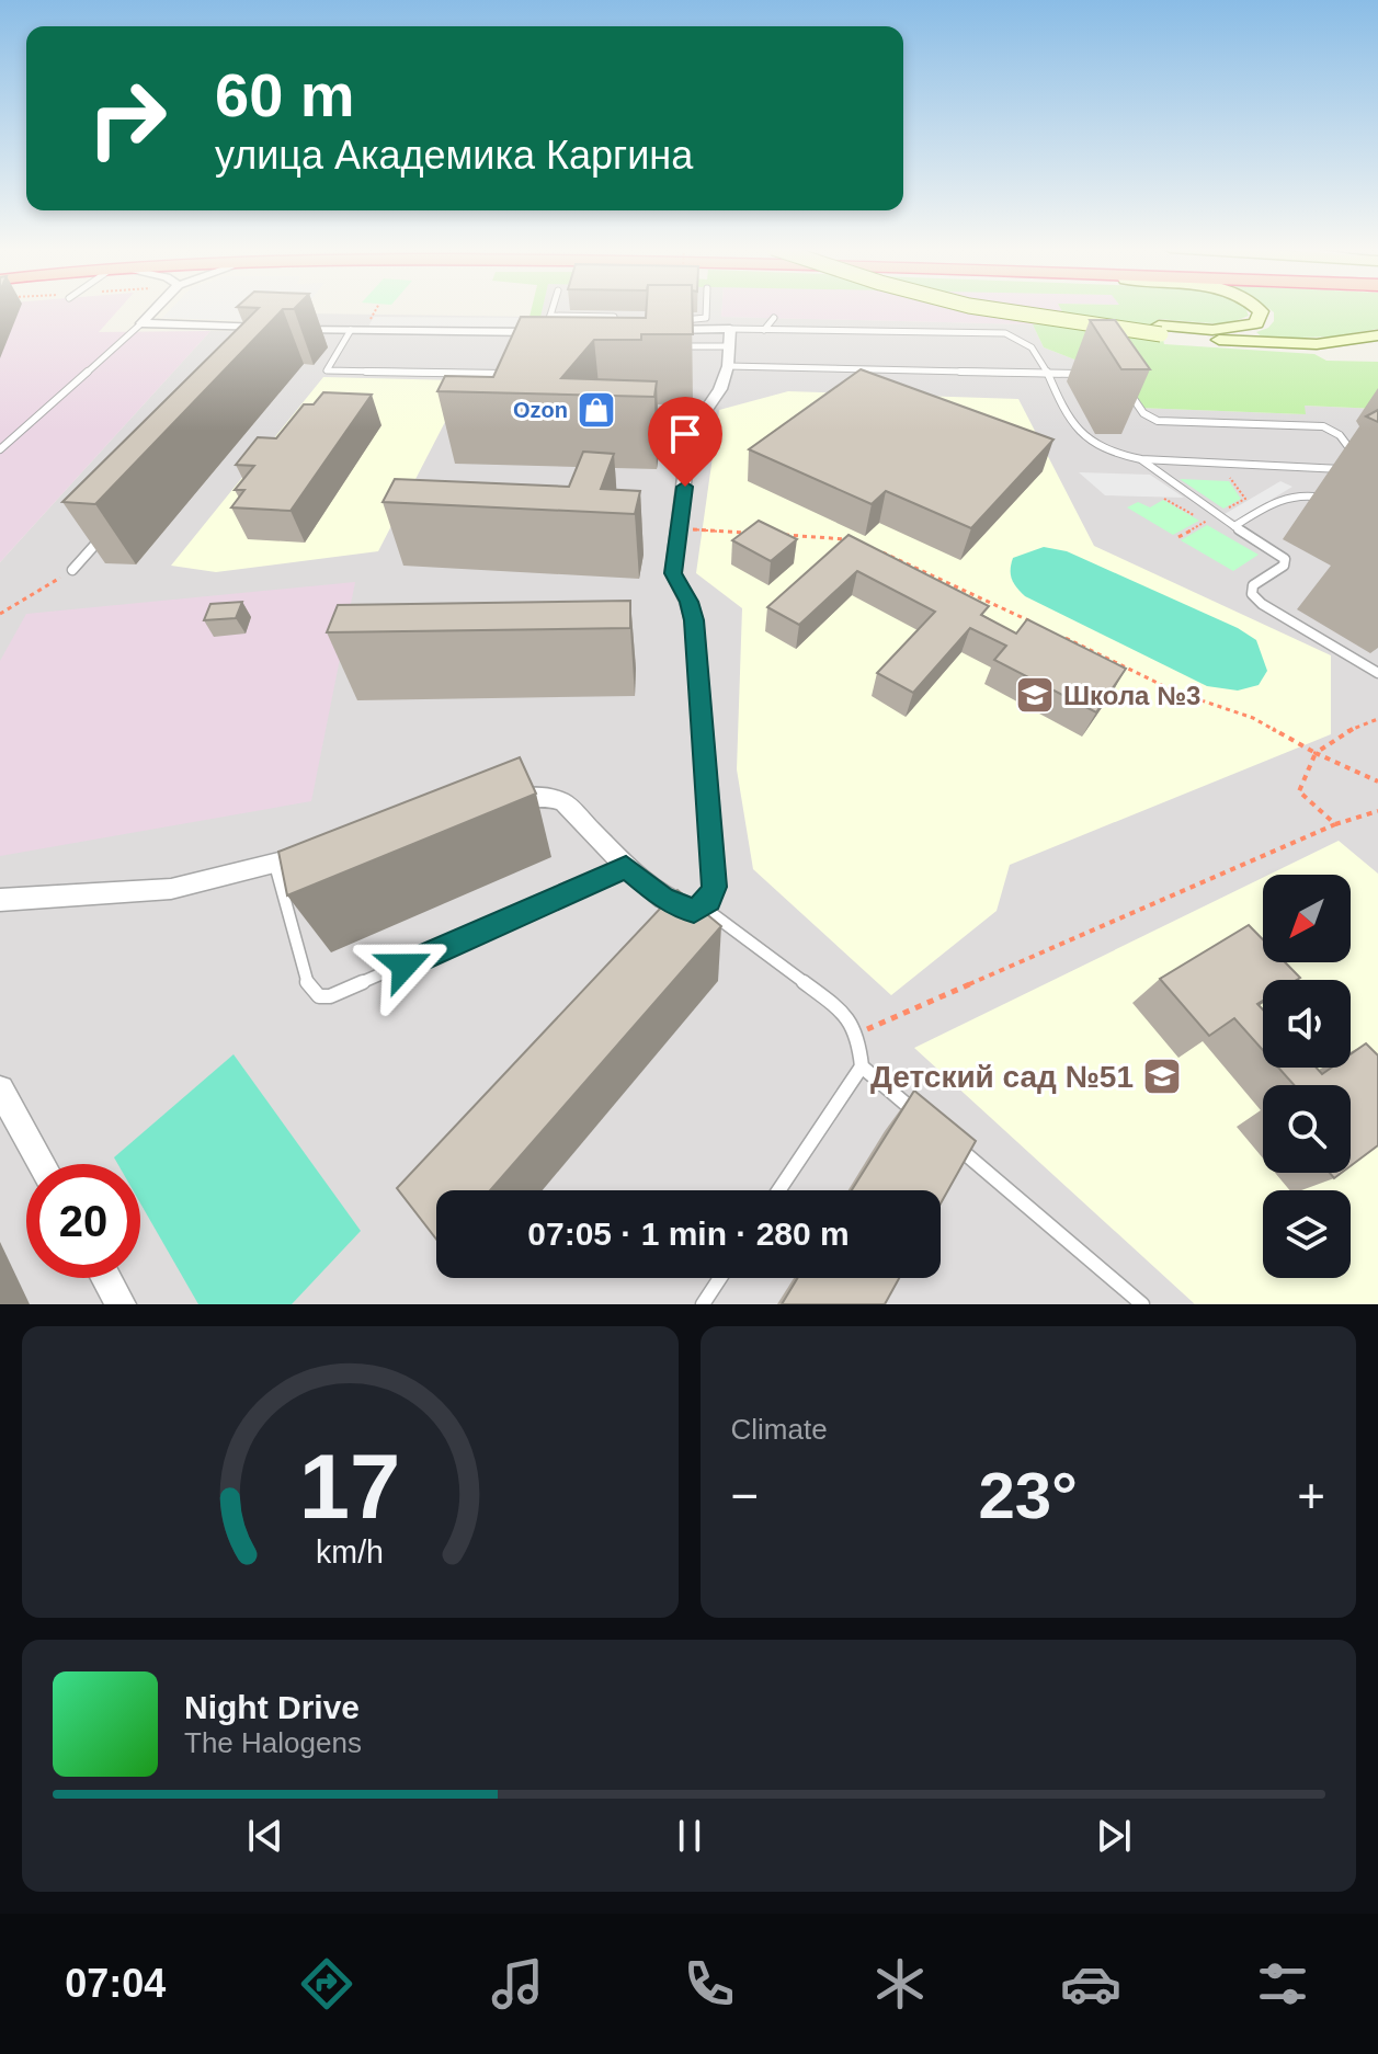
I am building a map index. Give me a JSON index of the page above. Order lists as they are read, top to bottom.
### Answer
{
  "places": {
    "shop": ["Ozon"],
    "school or university": ["Школа №3", "Детский сад №51"]
  },
  "north": "bottom left",
  "page": {
    "turn": ["60 m", "улица Академика Каргина"],
    "limit": "20",
    "trip": "07:05 · 1 min · 280 m",
    "tile": "Climate",
    "heat": ["−", "23°", "+"],
    "song": ["Night Drive", "The Halogens"],
    "tabs": "07:04",
    "gauge": ["17", "km/h"]
  }
}
